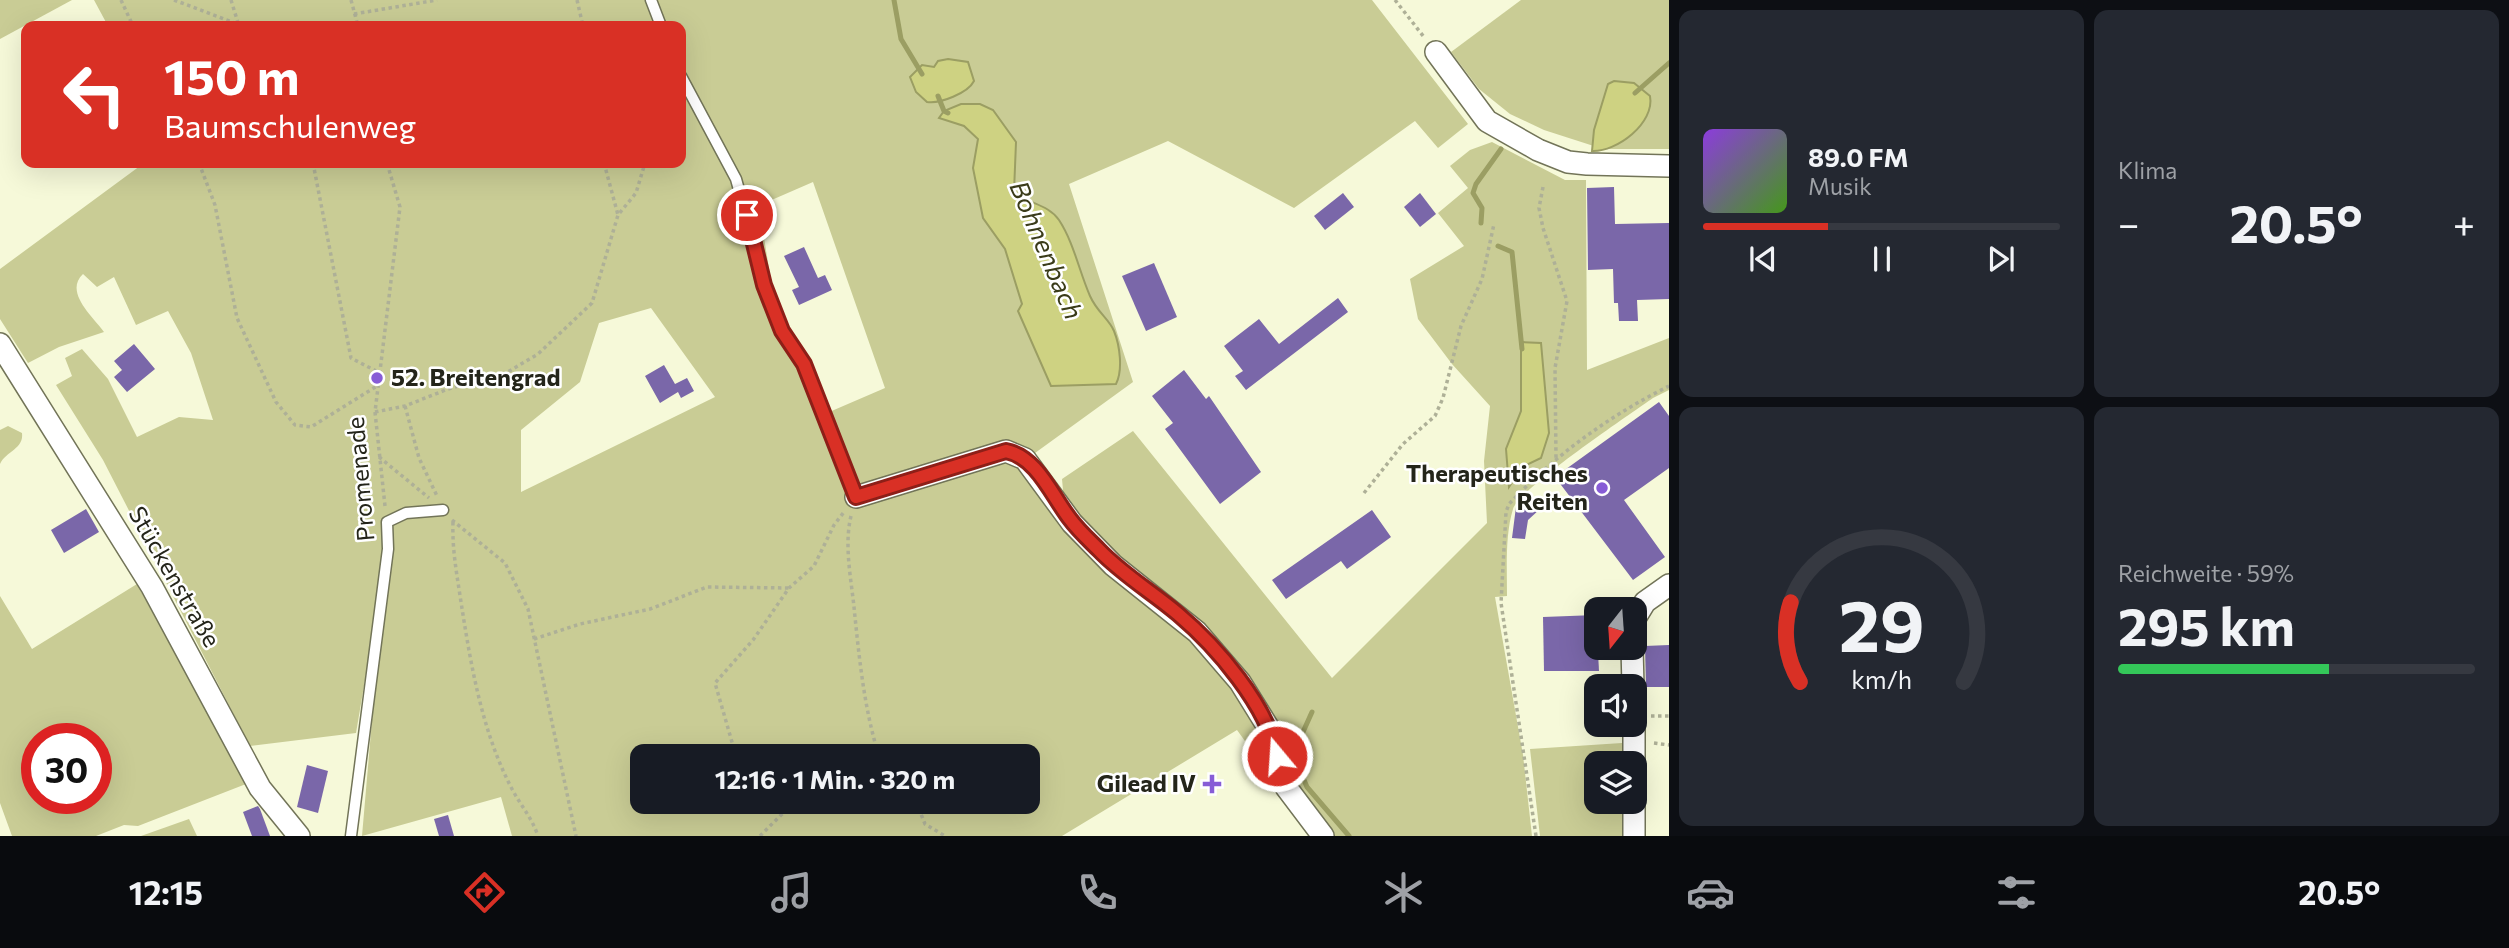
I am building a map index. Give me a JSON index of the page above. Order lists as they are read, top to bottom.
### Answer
{
  "streets": {
    "street": ["Stückenstraße"],
    "lane": ["Promenade"]
  },
  "water": ["Bohnenbach"],
  "places": {
    "other": ["52. Breitengrad", "Therapeutisches Reiten"],
    "health": ["Gilead IV"]
  },
  "north": "bottom",
  "page": {
    "tile": [
      "Klima",
      ["Reichweite · 59%", "295 km"]
    ],
    "turn": ["150 m", "Baumschulenweg"],
    "song": ["89.0 FM", "Musik"],
    "heat": ["−", "20.5°", "+"],
    "limit": "30",
    "trip": "12:16 · 1 Min. · 320 m",
    "tabs": ["12:15", "20.5°"],
    "gauge": ["29", "km/h"]
  }
}
